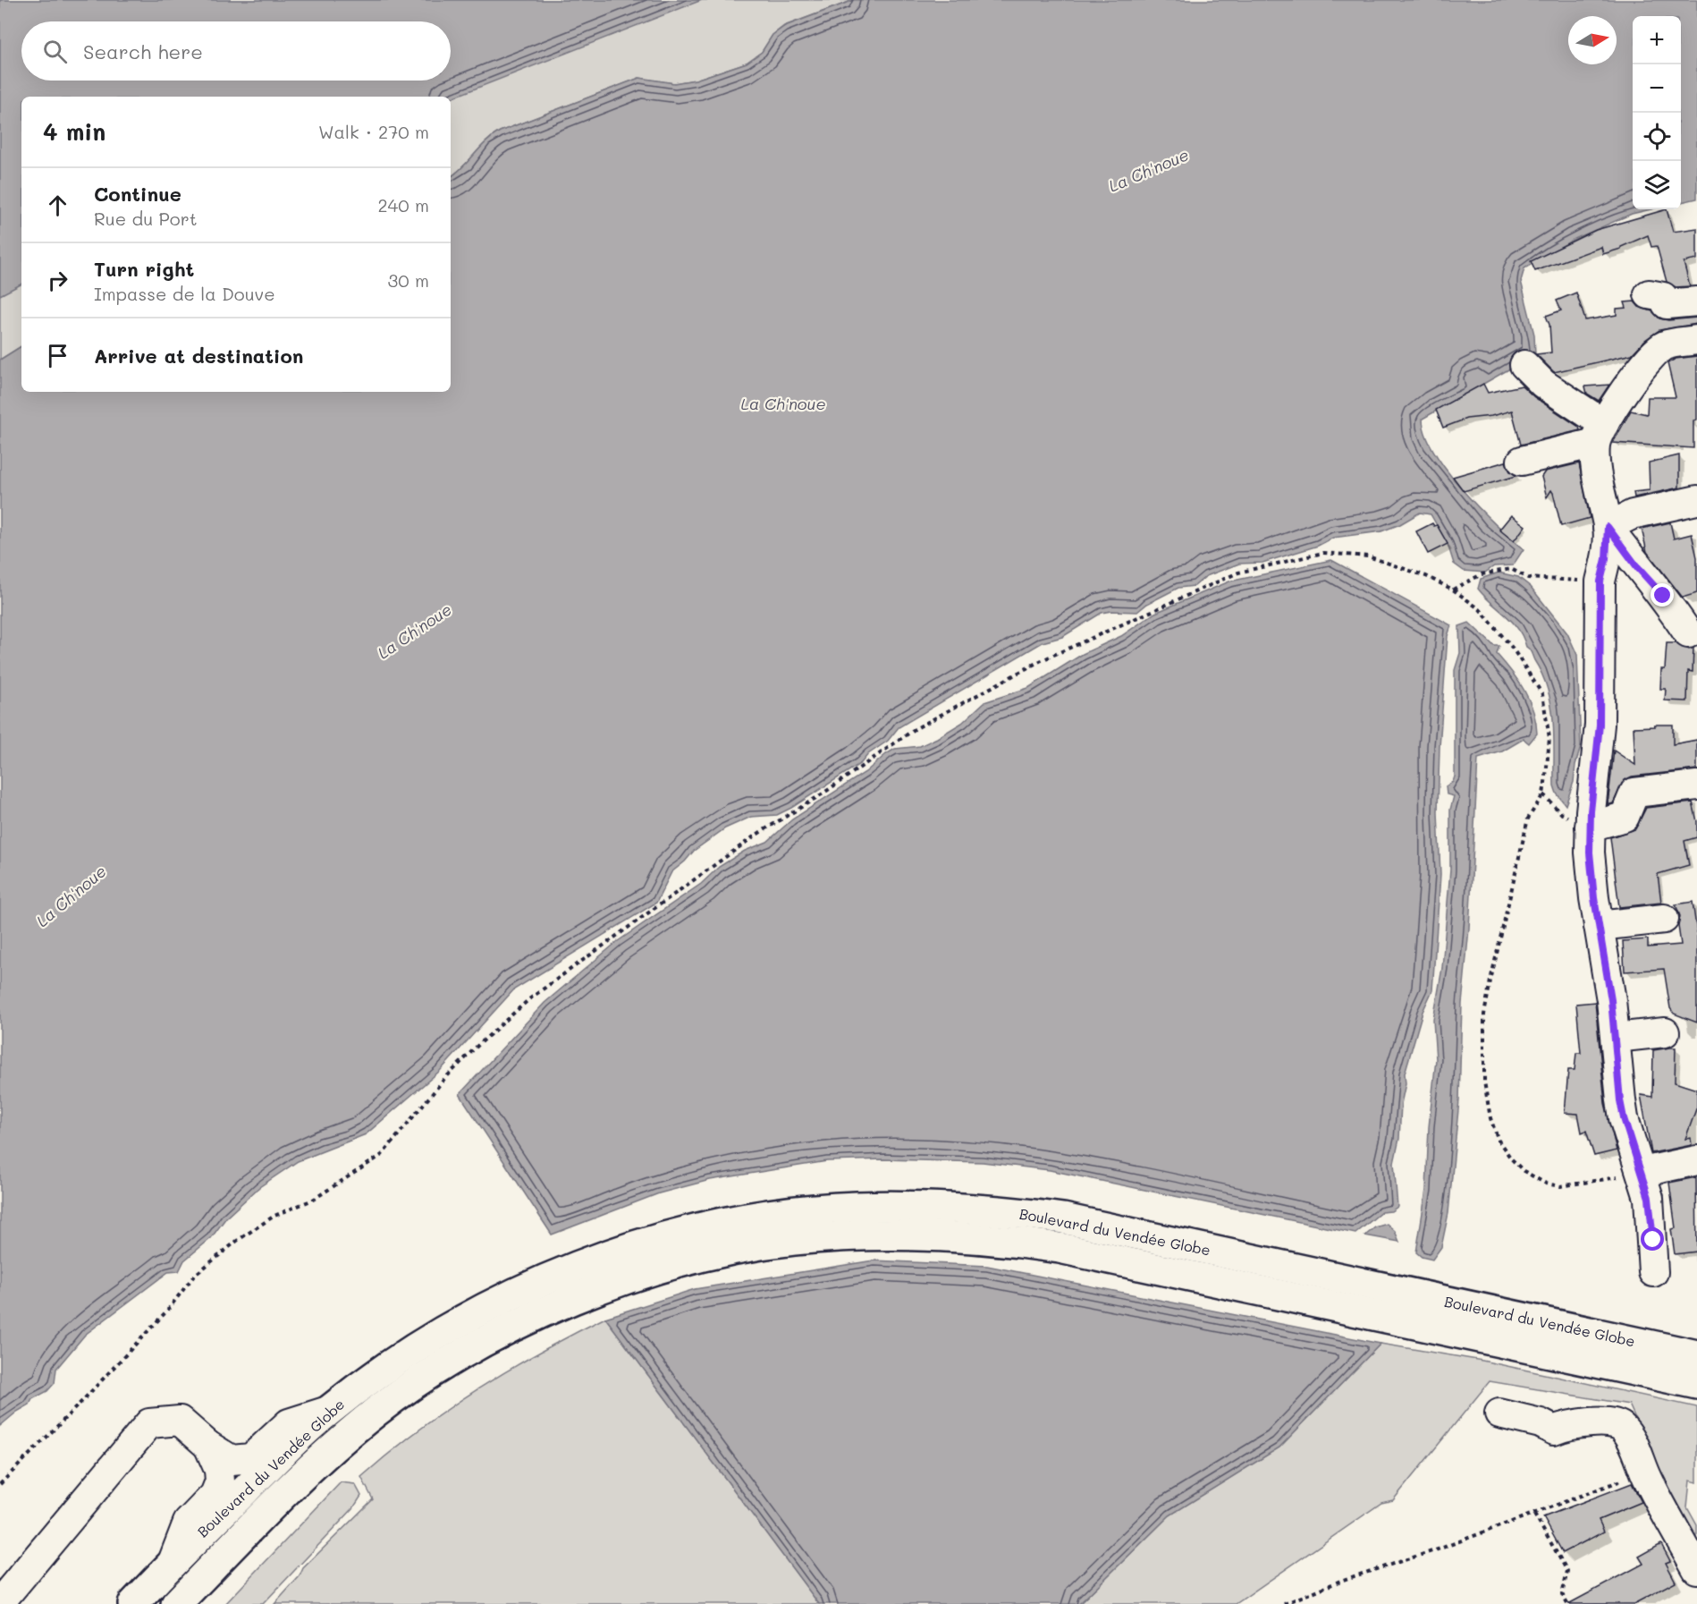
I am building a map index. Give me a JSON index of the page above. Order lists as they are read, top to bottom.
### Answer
{
  "streets": {
    "main road": ["Boulevard du Vendée Globe"]
  },
  "water": ["La Ch'noue"],
  "north": "right",
  "page": {
    "map_buttons": ["+", "−"],
    "search": "Search here",
    "heading": ["4 min", "Walk · 270 m"],
    "list": [
      ["Continue", "Rue du Port", "240 m"],
      ["Turn right", "Impasse de la Douve", "30 m"],
      "Arrive at destination"
    ]
  }
}
